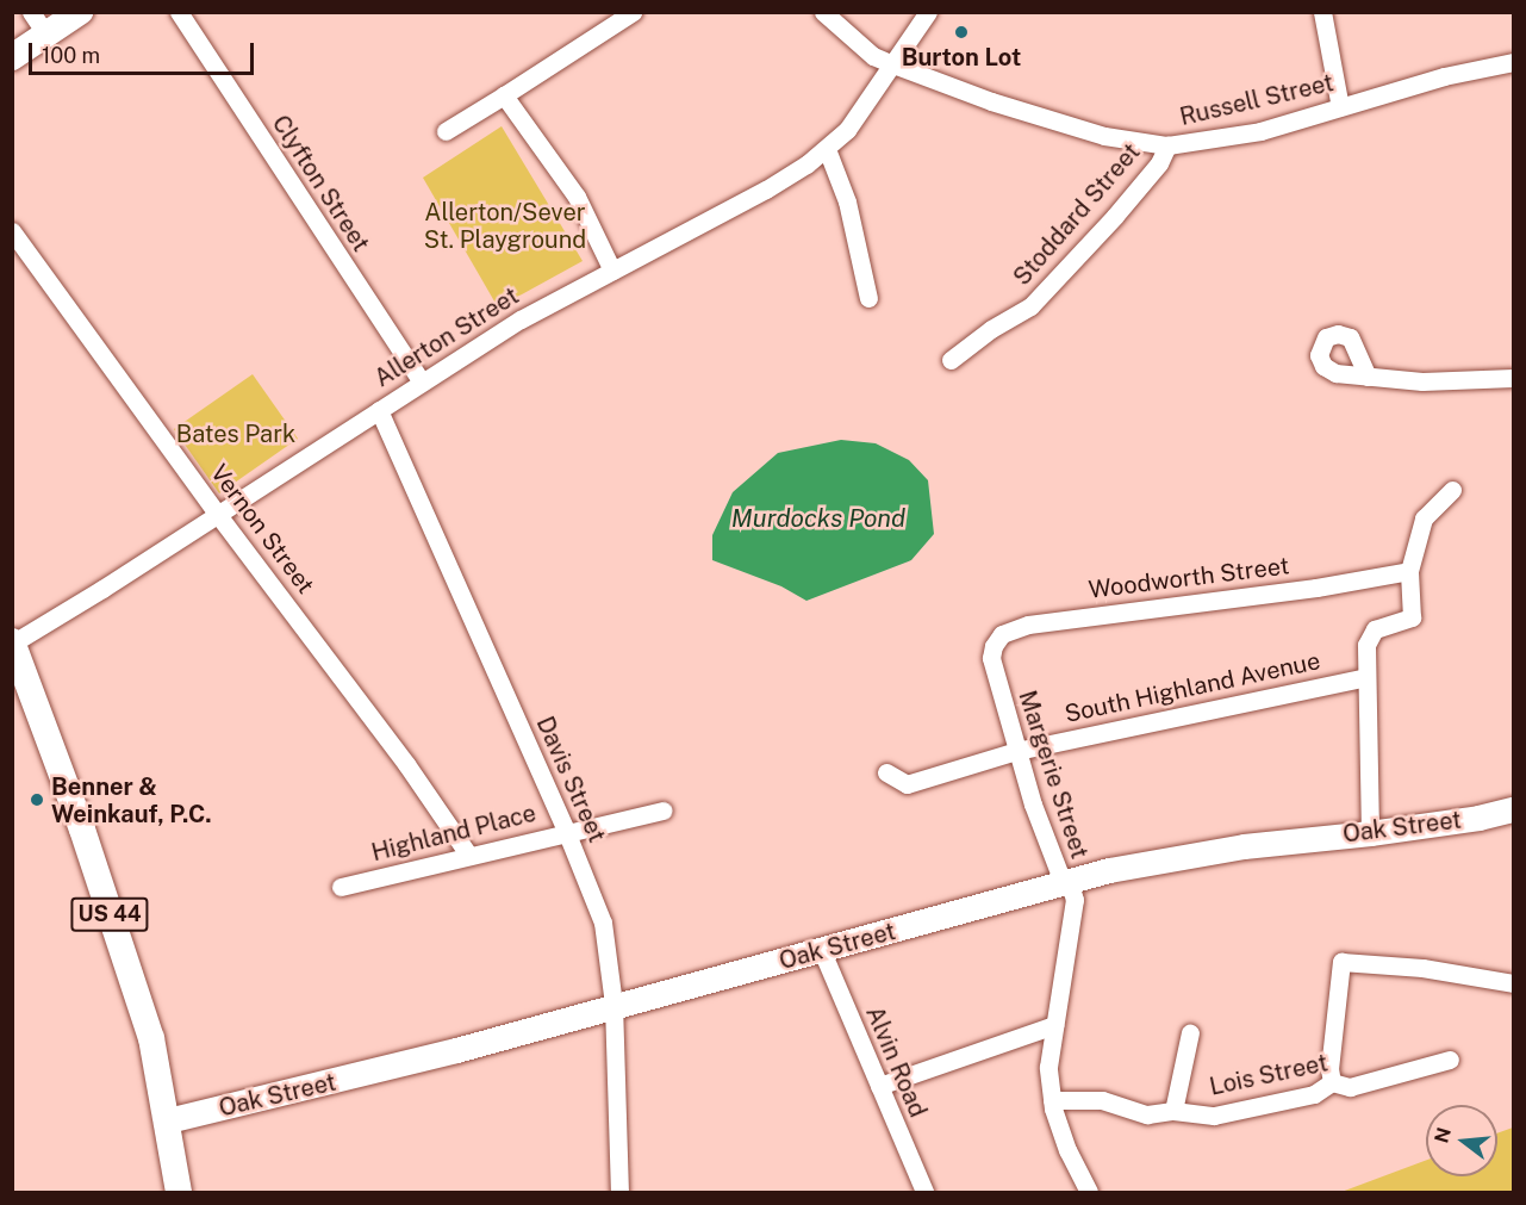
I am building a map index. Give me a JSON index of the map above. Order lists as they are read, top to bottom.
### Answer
{
  "streets": {
    "main road": ["Oak Street", "US 44"],
    "street": [
      "Russell Street",
      "Clyfton Street",
      "Stoddard Street",
      "Allerton Street",
      "Vernon Street",
      "Woodworth Street",
      "South Highland Avenue",
      "Margerie Street",
      "Davis Street",
      "Highland Place",
      "Alvin Road",
      "Lois Street"
    ]
  },
  "crossings": [
    ["Russell Street", "Stoddard Street"],
    ["Russell Street", "Allerton Street"],
    ["Clyfton Street", "Allerton Street"],
    ["Allerton Street", "Vernon Street"],
    ["Allerton Street", "Davis Street"],
    ["Allerton Street", "US 44"],
    ["Vernon Street", "Highland Place"],
    ["Woodworth Street", "Margerie Street"],
    ["South Highland Avenue", "Margerie Street"],
    ["Margerie Street", "Oak Street"],
    ["Margerie Street", "Lois Street"],
    ["Davis Street", "Oak Street"],
    ["Davis Street", "Highland Place"],
    ["Oak Street", "US 44"],
    ["Oak Street", "Alvin Road"]
  ],
  "water": ["Murdocks Pond"],
  "parks": ["Allerton/Sever St. Playground", "Bates Park"],
  "places": ["Burton Lot", "Benner & Weinkauf, P.C."],
  "scale_bar": "100 m",
  "north": "left"
}
